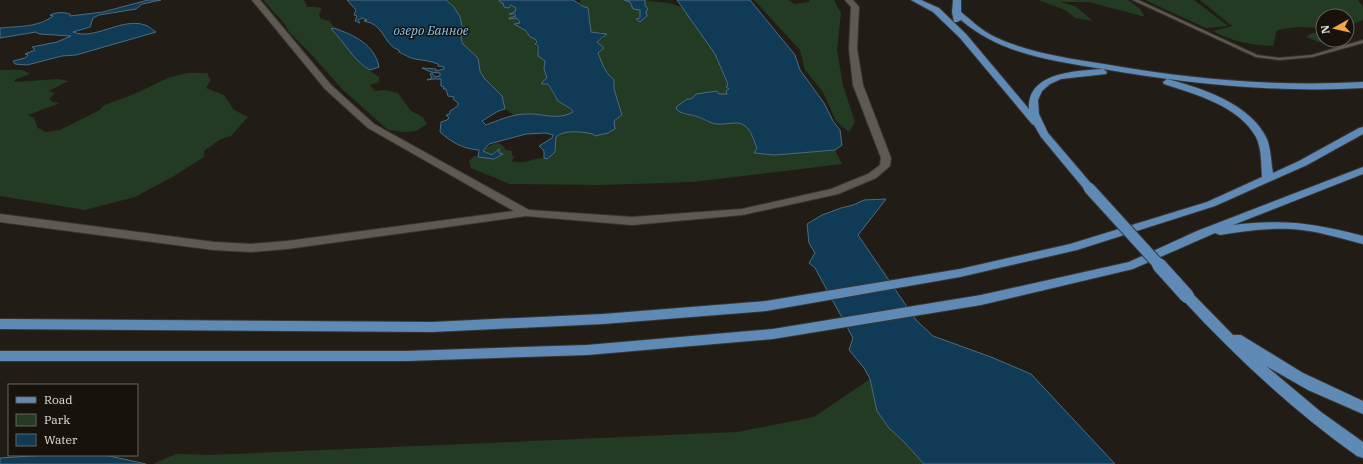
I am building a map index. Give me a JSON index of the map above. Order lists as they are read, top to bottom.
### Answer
{
  "water": ["озеро Банное"],
  "legend": ["Road", "Park", "Water"],
  "north": "left"
}
